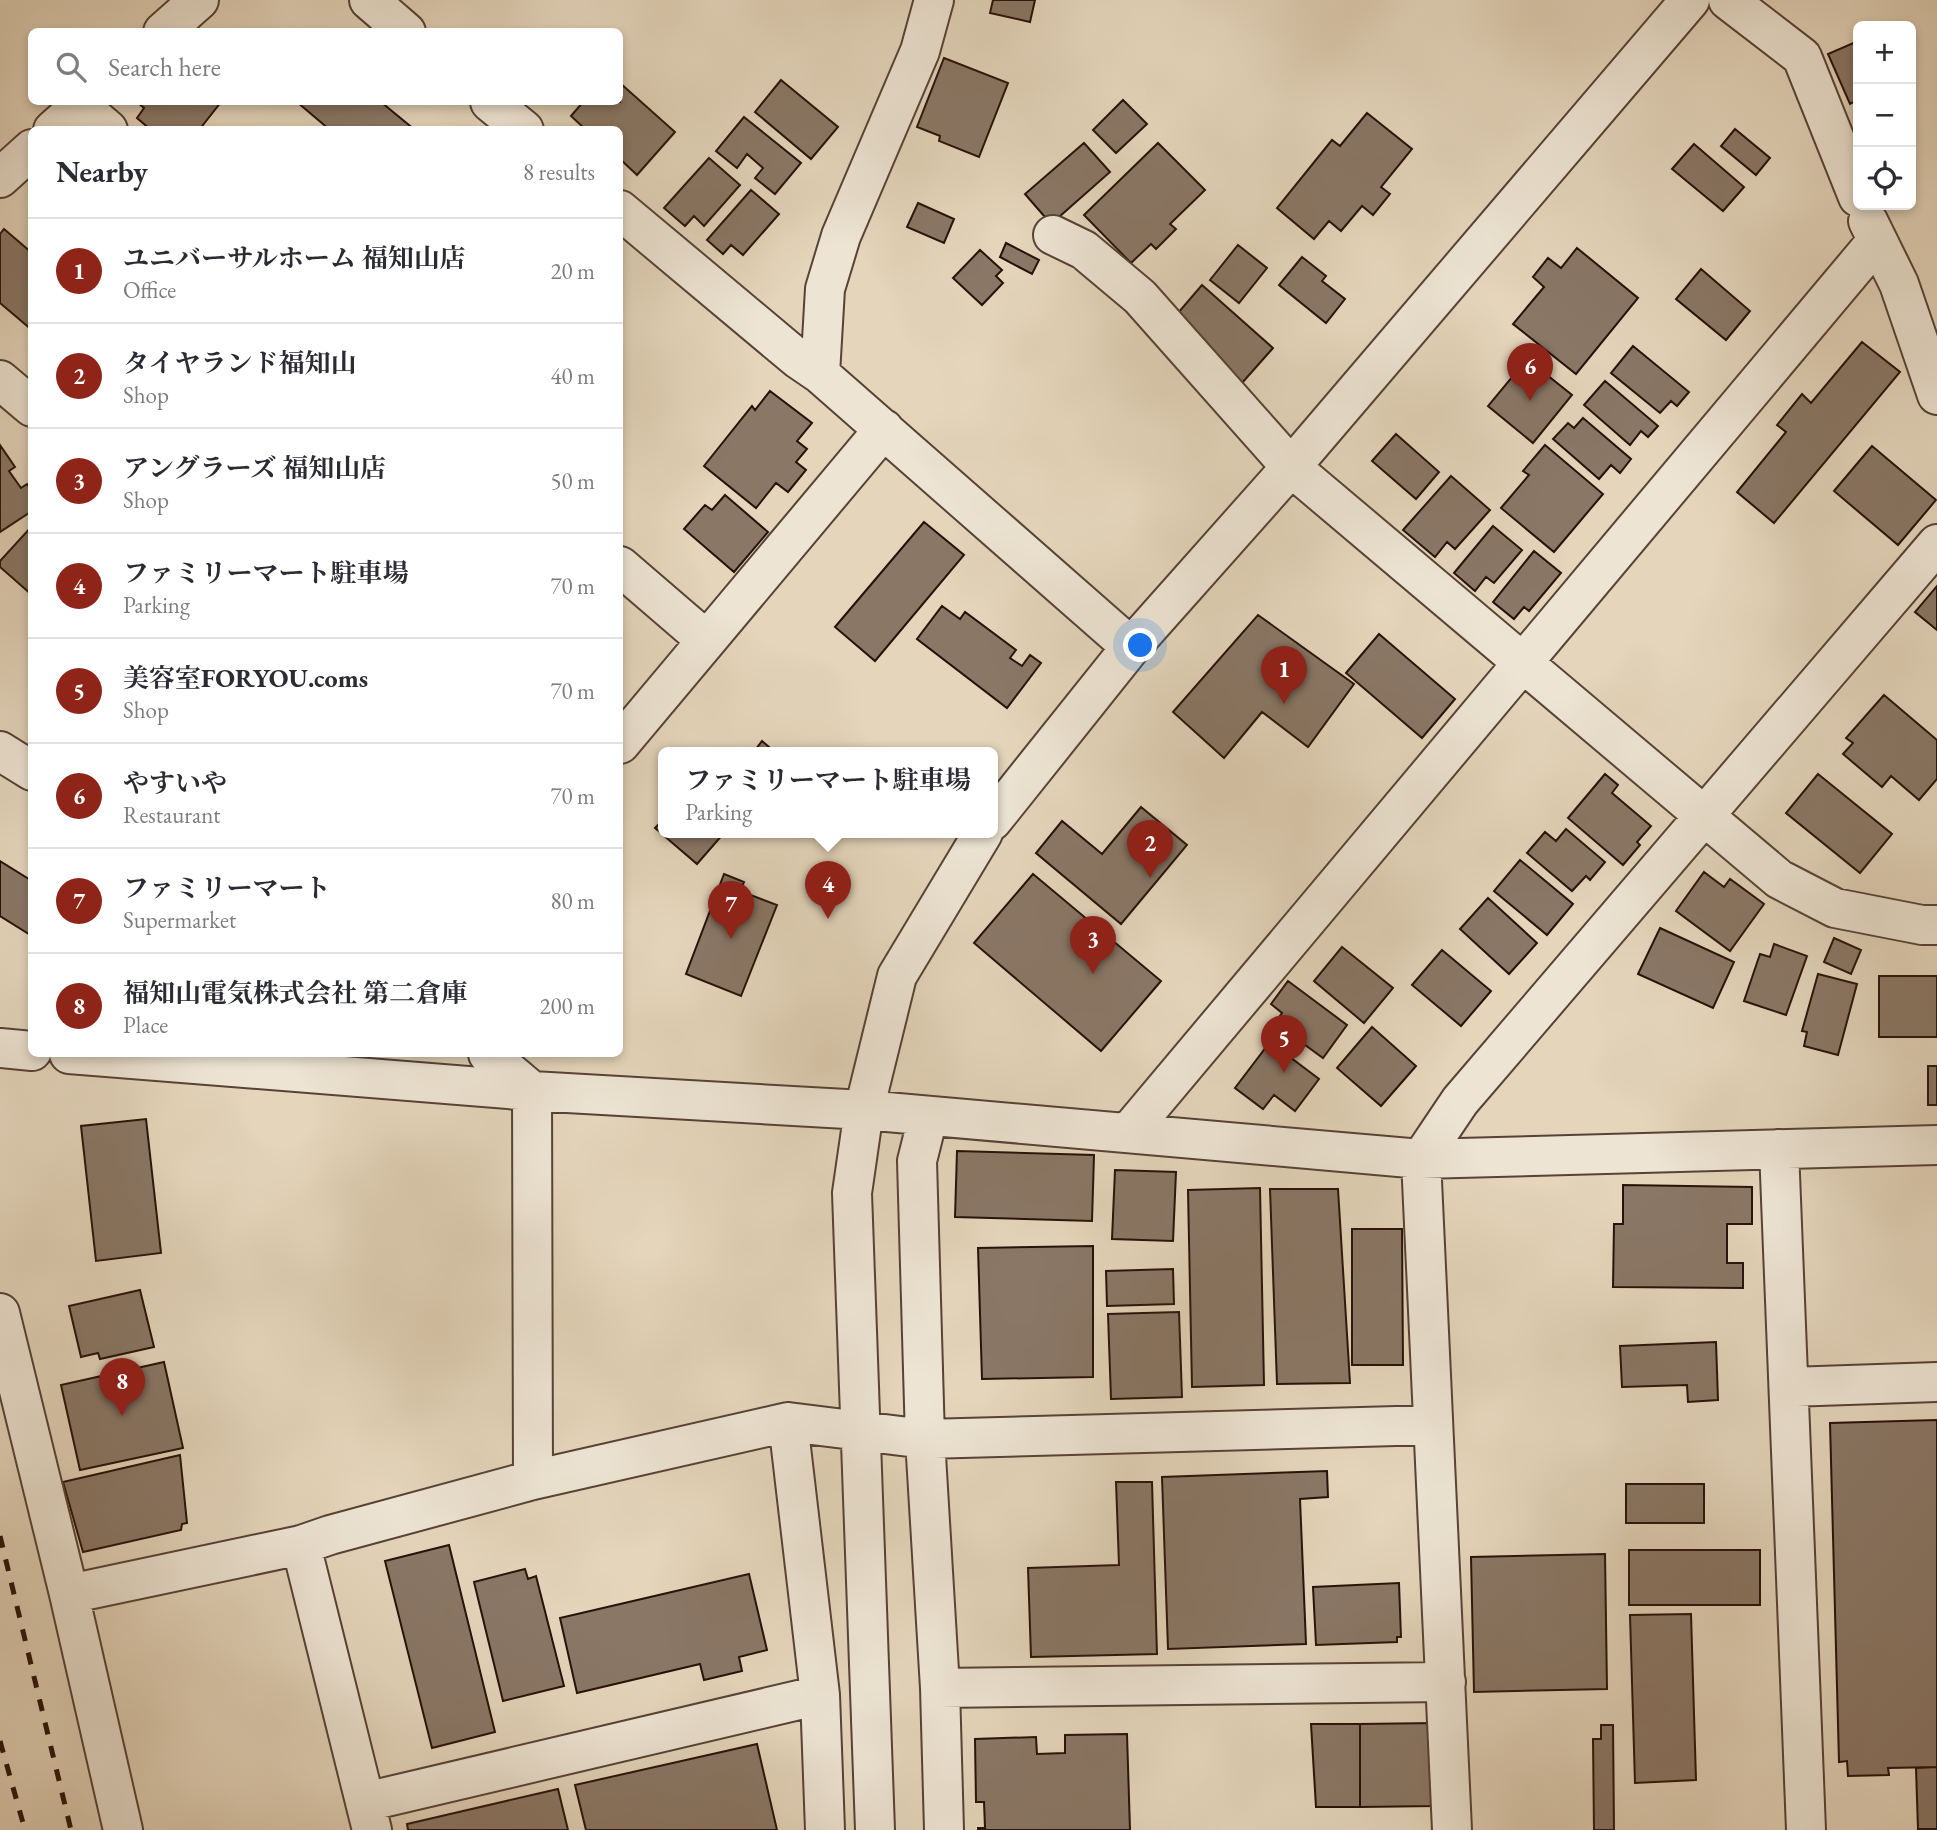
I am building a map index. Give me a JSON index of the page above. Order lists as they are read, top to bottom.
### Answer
{
  "page": {
    "map_buttons": ["+", "−"],
    "search": "Search here",
    "heading": ["Nearby", "8 results"],
    "list": [
      {
        "mark": "1",
        "name": "ユニバーサルホーム 福知山店",
        "note": "Office",
        "value": "20 m"
      },
      {
        "mark": "2",
        "name": "タイヤランド福知山",
        "note": "Shop",
        "value": "40 m"
      },
      {
        "mark": "3",
        "name": "アングラーズ 福知山店",
        "note": "Shop",
        "value": "50 m"
      },
      {
        "mark": "4",
        "name": "ファミリーマート駐車場",
        "note": "Parking",
        "value": "70 m"
      },
      {
        "mark": "5",
        "name": "美容室FORYOU.coms",
        "note": "Shop",
        "value": "70 m"
      },
      {
        "mark": "6",
        "name": "やすいや",
        "note": "Restaurant",
        "value": "70 m"
      },
      {
        "mark": "7",
        "name": "ファミリーマート",
        "note": "Supermarket",
        "value": "80 m"
      },
      {
        "mark": "8",
        "name": "福知山電気株式会社 第二倉庫",
        "note": "Place",
        "value": "200 m"
      }
    ],
    "pins": [
      "6",
      "1",
      "2",
      "4",
      "7",
      "3",
      "5",
      "8"
    ],
    "popup": ["ファミリーマート駐車場", "Parking"]
  }
}
